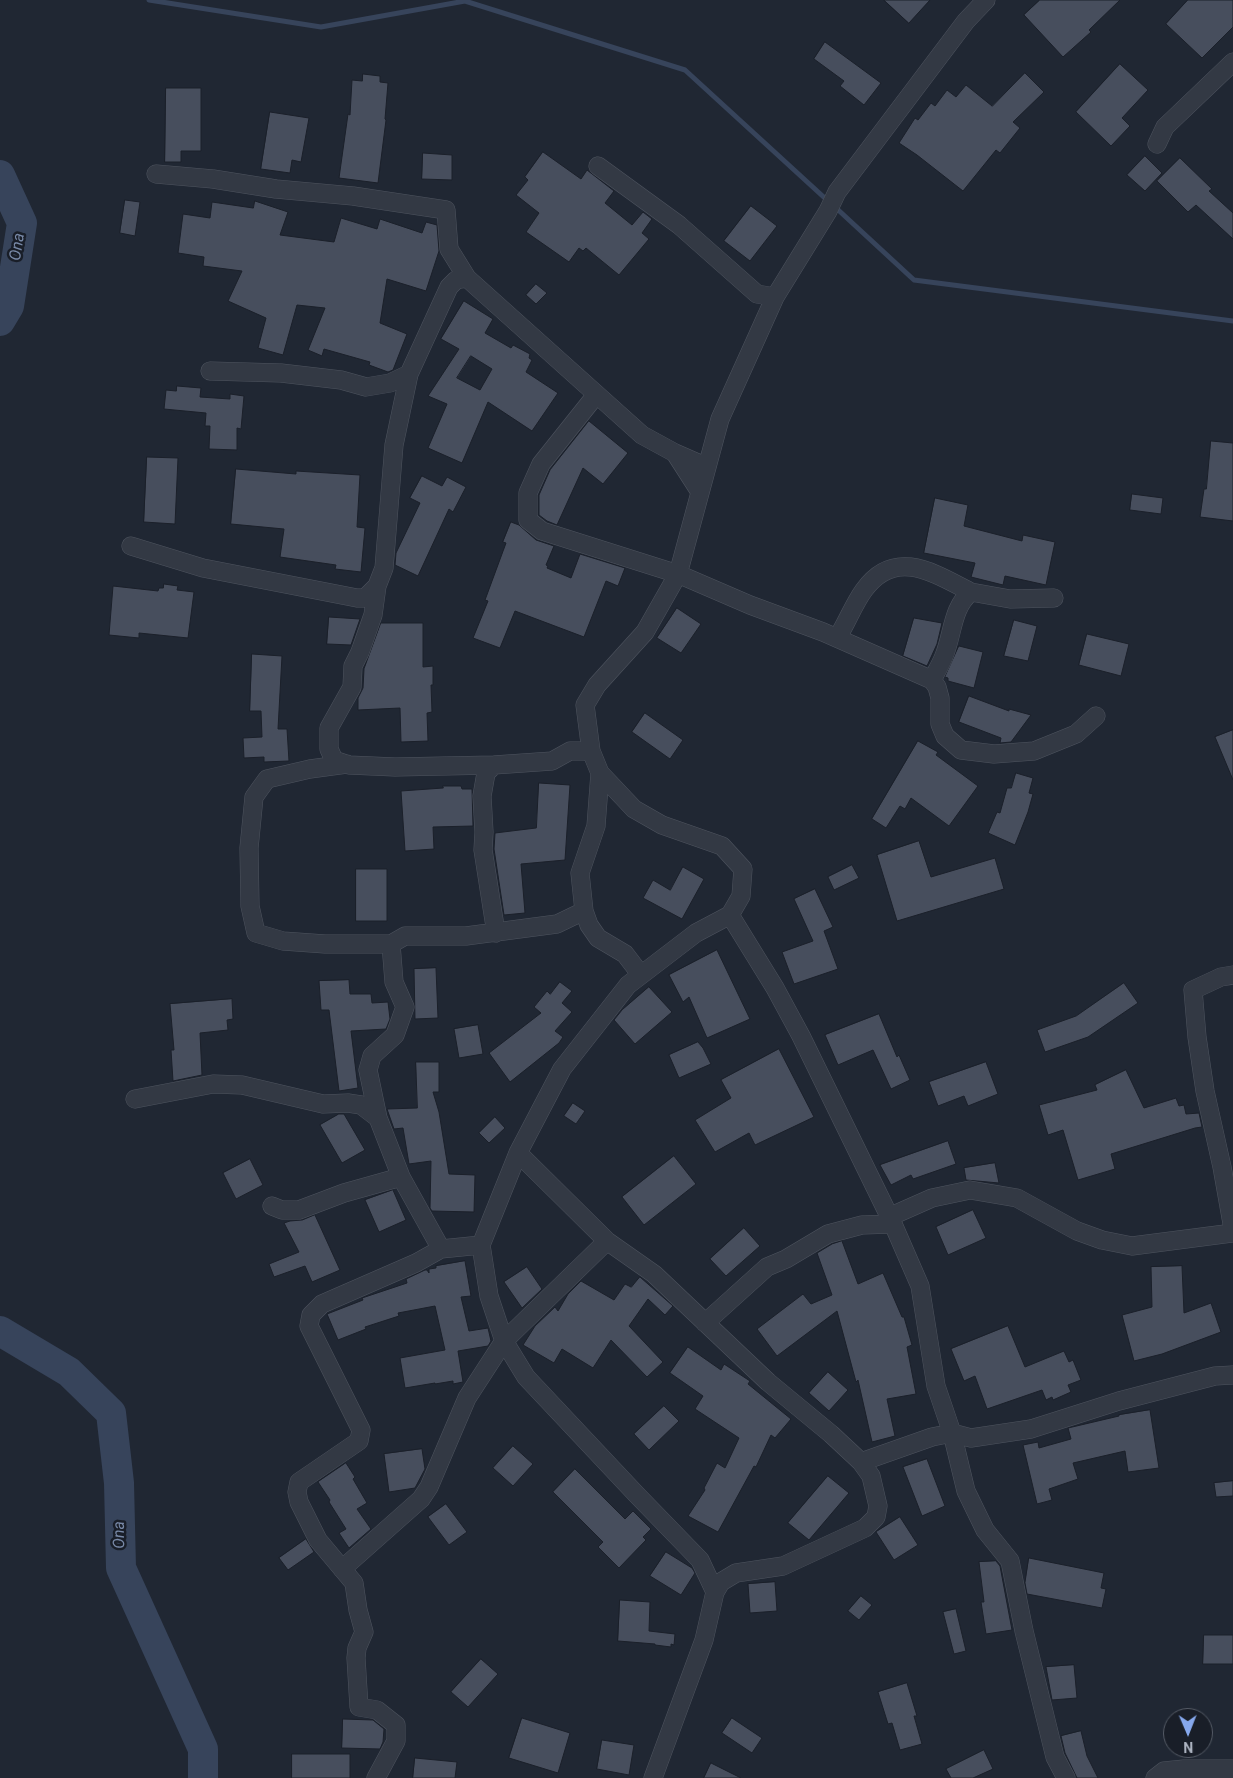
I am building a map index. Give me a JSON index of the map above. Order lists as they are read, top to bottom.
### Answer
{
  "water": ["Ona"],
  "north": "bottom"
}
